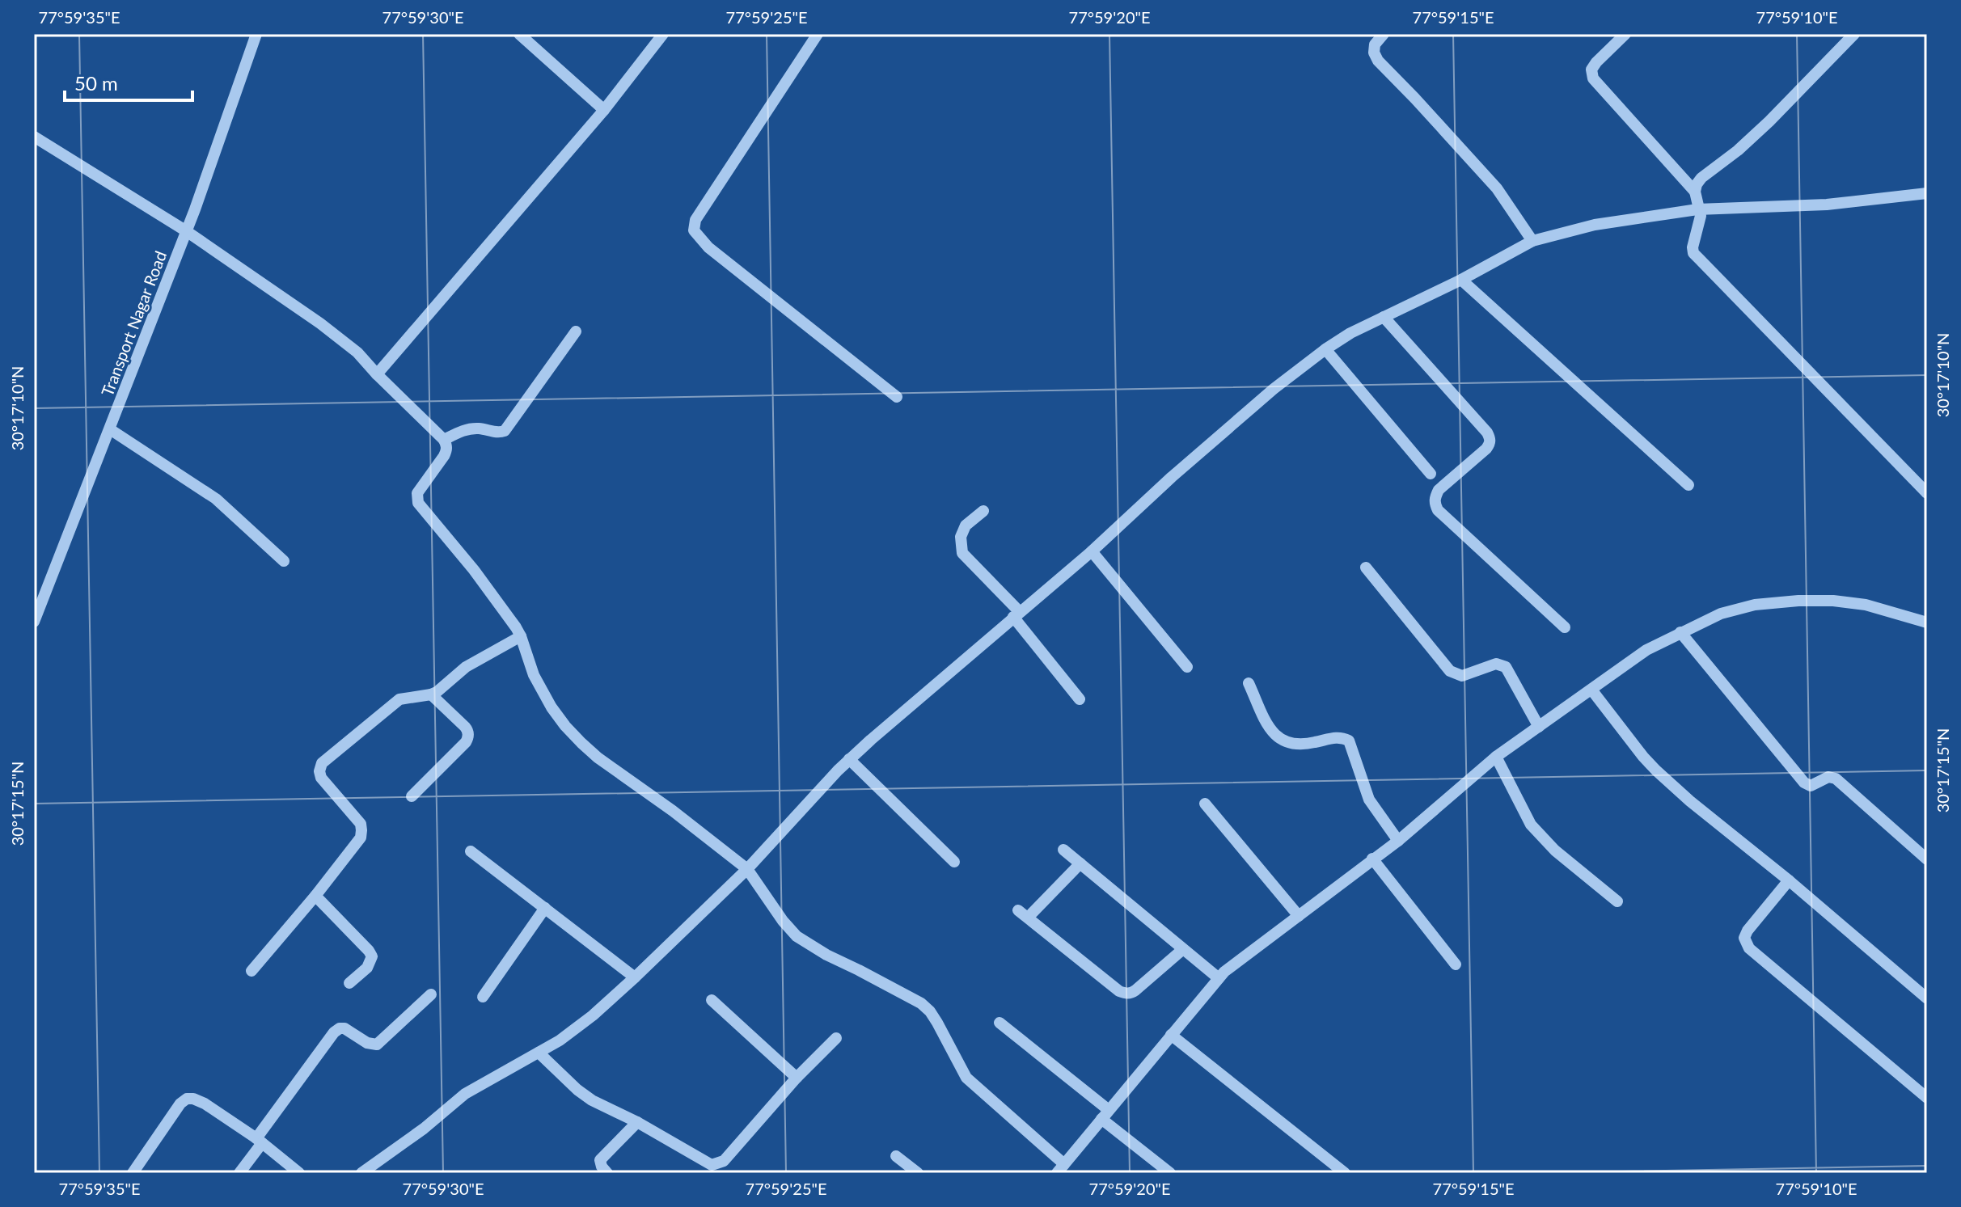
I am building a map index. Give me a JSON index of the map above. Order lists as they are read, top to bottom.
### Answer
{
  "streets": {
    "street": ["Transport Nagar Road"]
  },
  "scale_bar": "50 m",
  "coordinates": [
    "77°59'35\"E",
    "77°59'30\"E",
    "77°59'25\"E",
    "77°59'20\"E",
    "77°59'15\"E",
    "77°59'10\"E",
    "30°17'10\"N",
    "30°17'15\"N"
  ]
}
